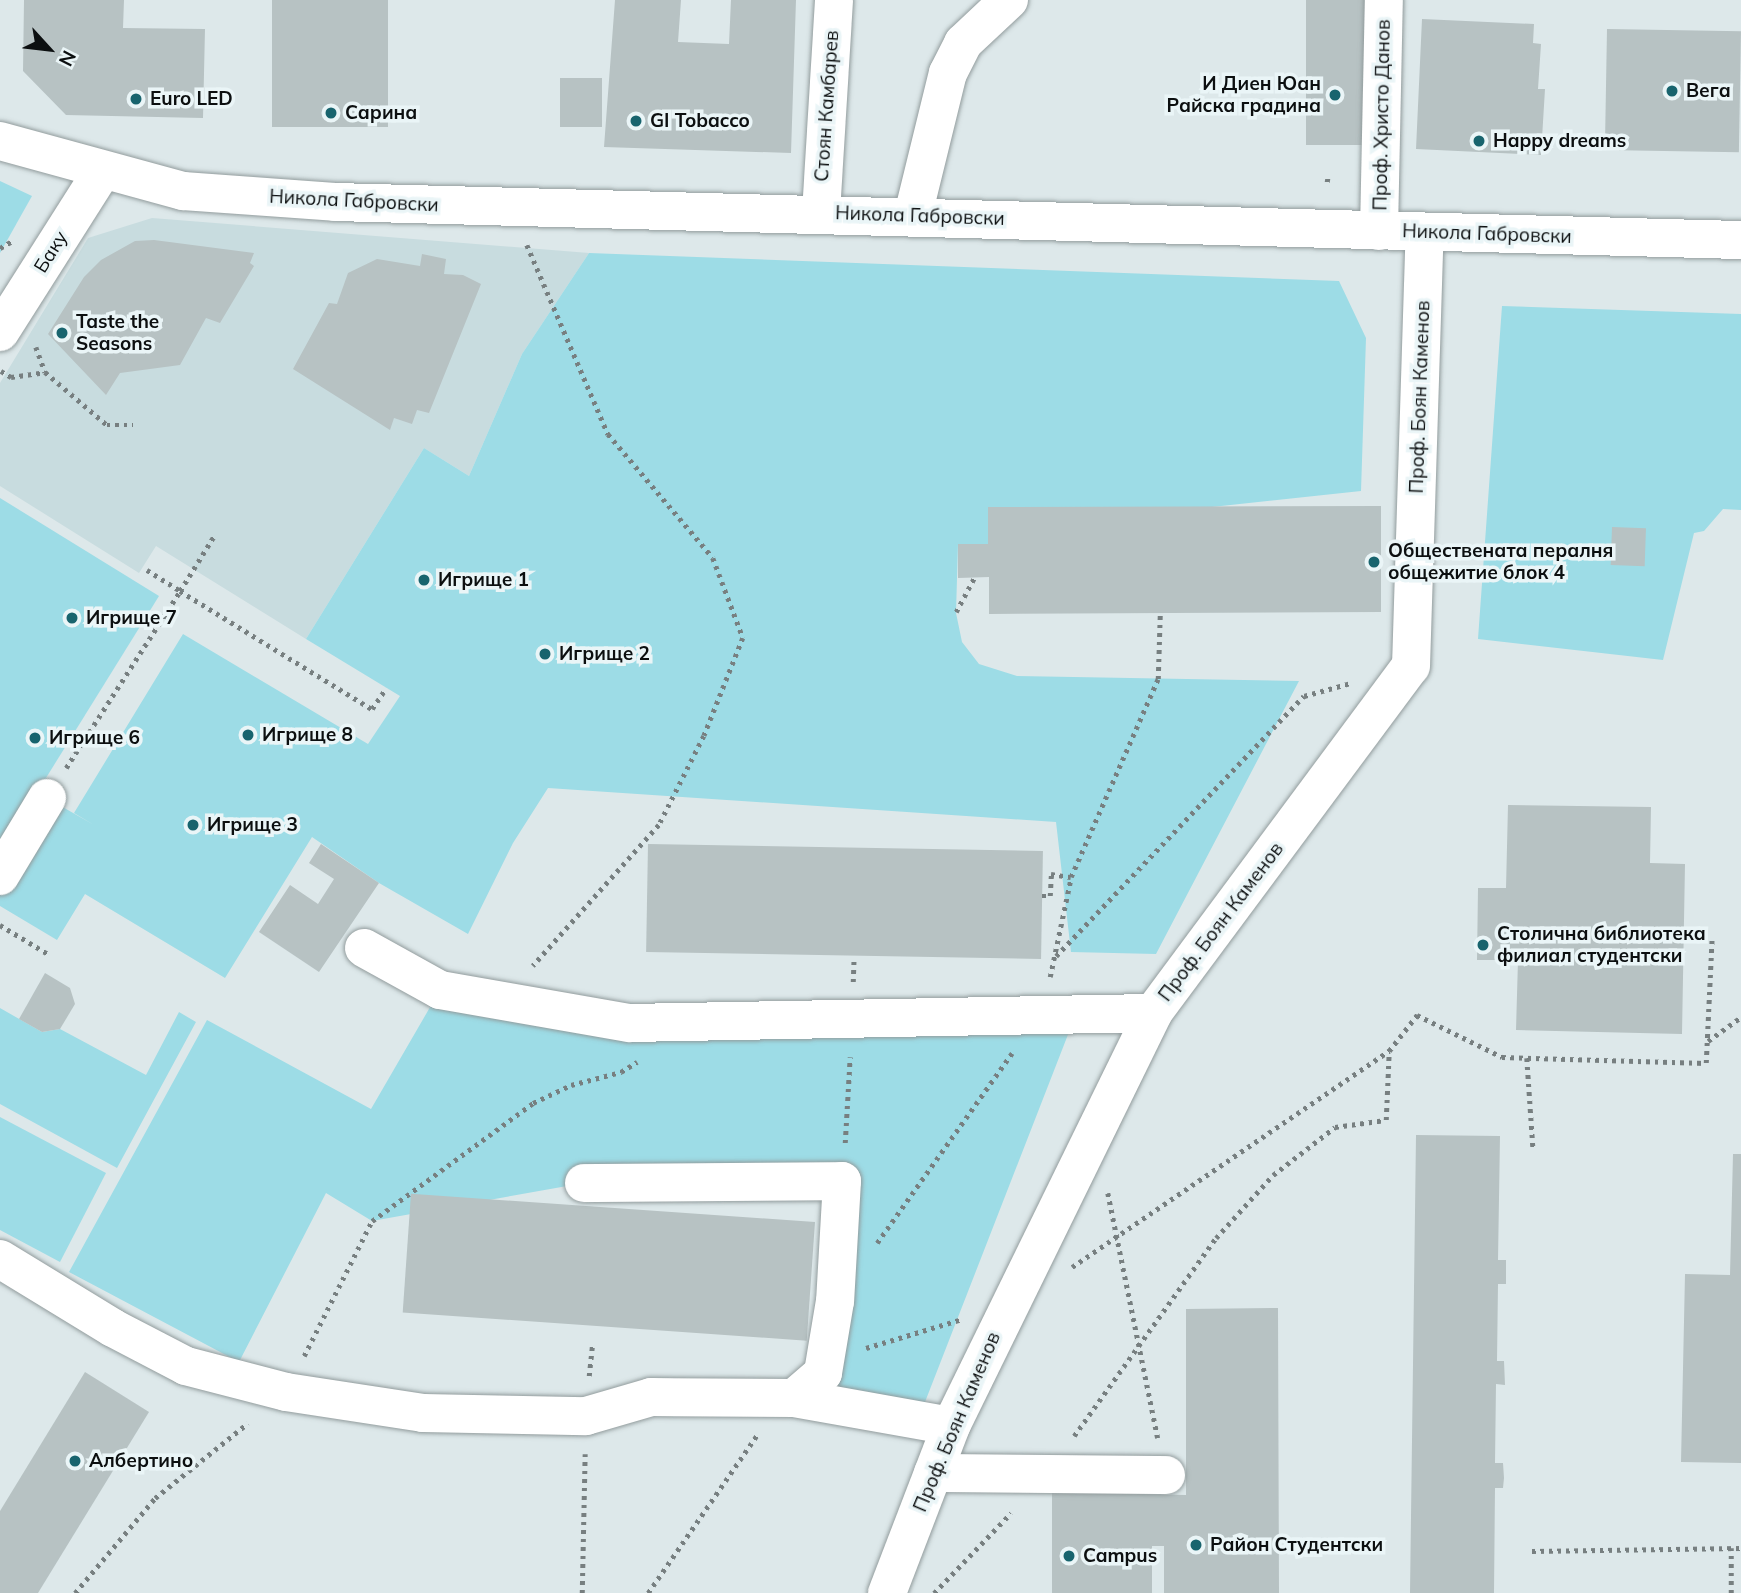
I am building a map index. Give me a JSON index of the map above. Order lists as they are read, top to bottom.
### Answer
{
  "streets": {
    "street": [
      "Стоян Камбарев",
      "Проф. Христо Данов",
      "Никола Габровски",
      "Баку",
      "Проф. Боян Каменов"
    ]
  },
  "crossings": [
    ["Стоян Камбарев", "Никола Габровски"],
    ["Проф. Христо Данов", "Никола Габровски"],
    ["Никола Габровски", "Баку"],
    ["Никола Габровски", "Проф. Боян Каменов"]
  ],
  "places": [
    "Вега",
    "И Диен Юан Райска градина",
    "Euro LED",
    "Сарина",
    "GI Tobacco",
    "Happy dreams",
    "Taste the Seasons",
    "Обществената пералня общежитие блок 4",
    "Игрище 1",
    "Игрище 7",
    "Игрище 2",
    "Игрище 8",
    "Игрище 6",
    "Игрище 3",
    "Столична библиотека филиал студентски",
    "Албертино",
    "Район Студентски",
    "Campus"
  ],
  "north": "bottom right"
}
